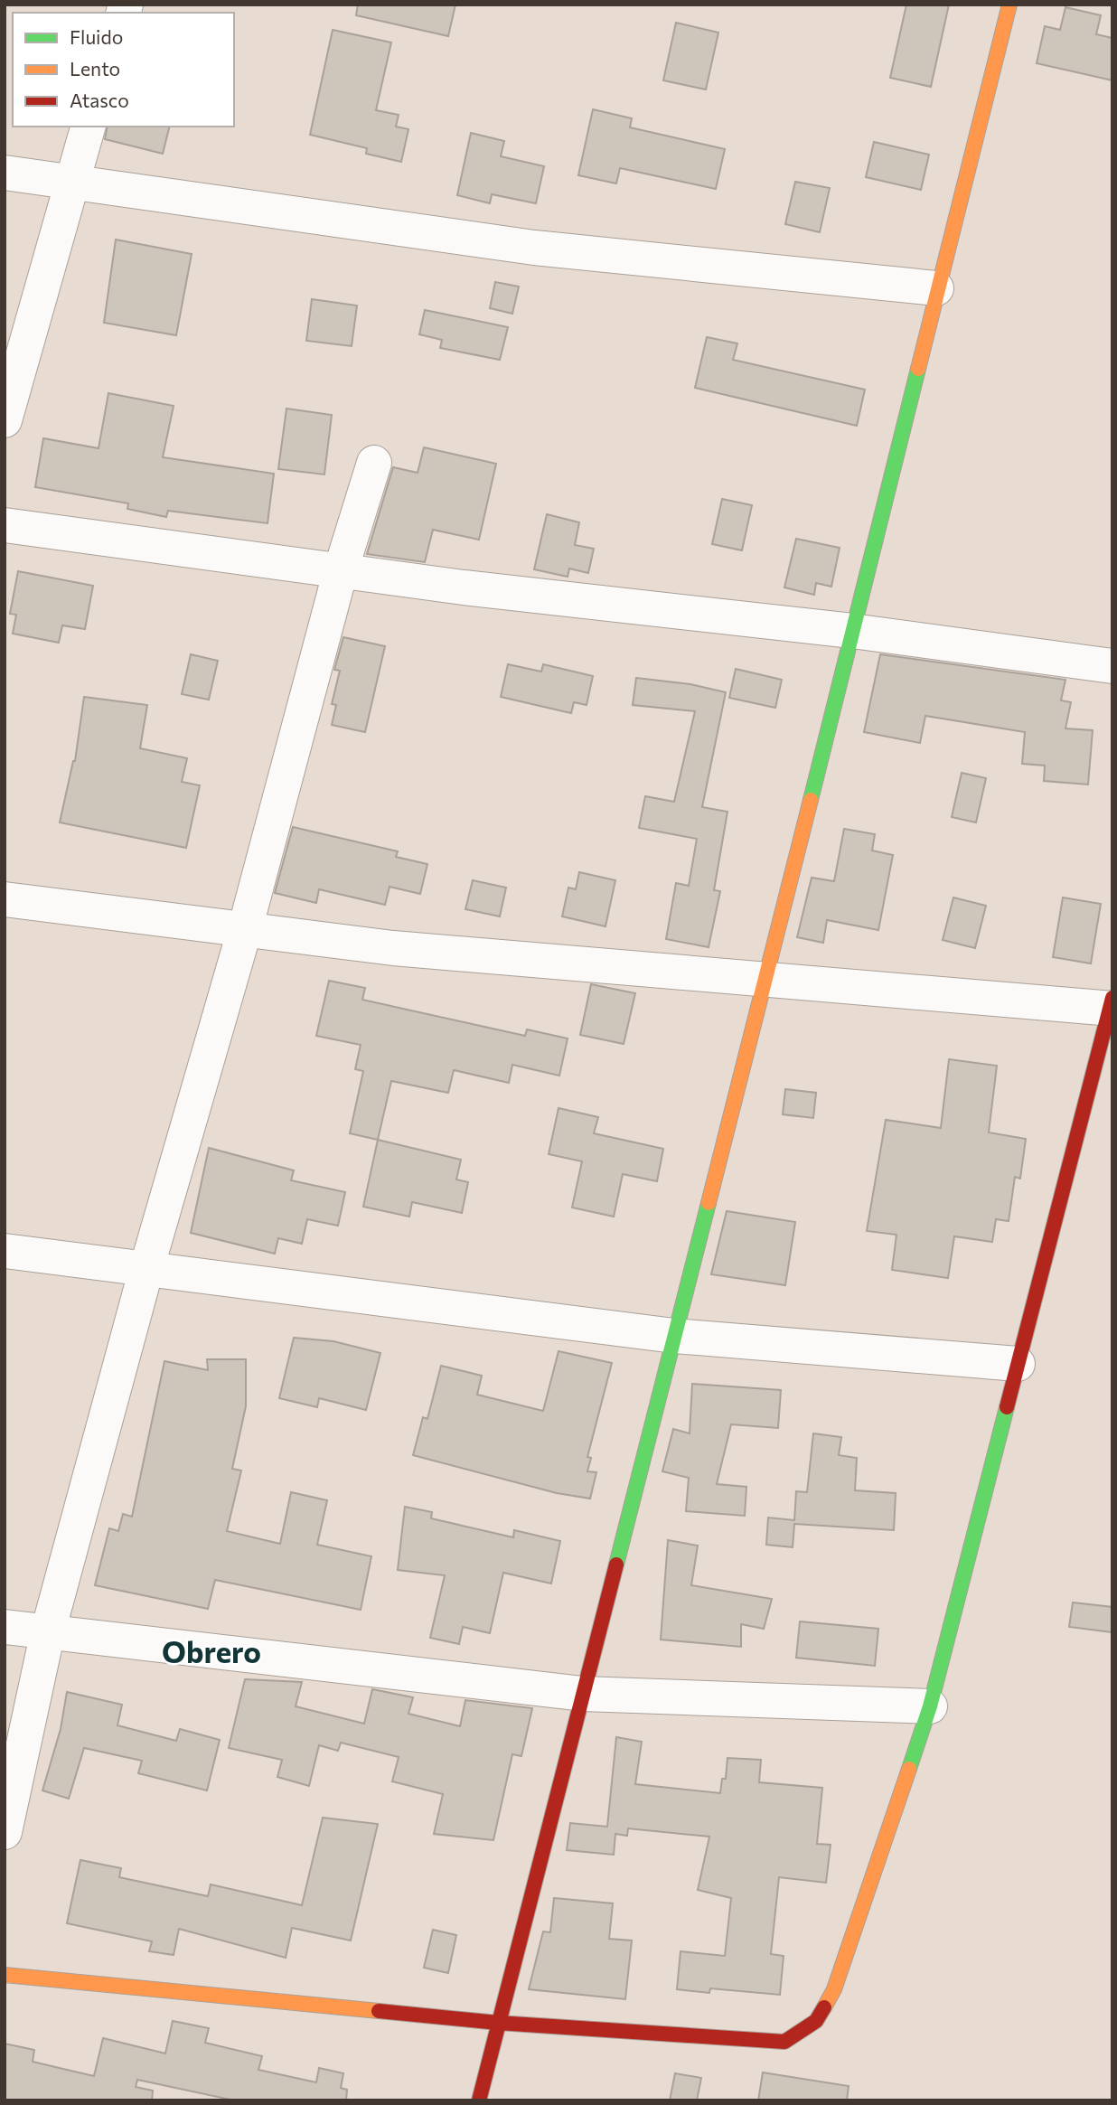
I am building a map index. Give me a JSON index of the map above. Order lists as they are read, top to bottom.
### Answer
{
  "districts": ["Obrero"],
  "legend": ["Fluido", "Lento", "Atasco"]
}
